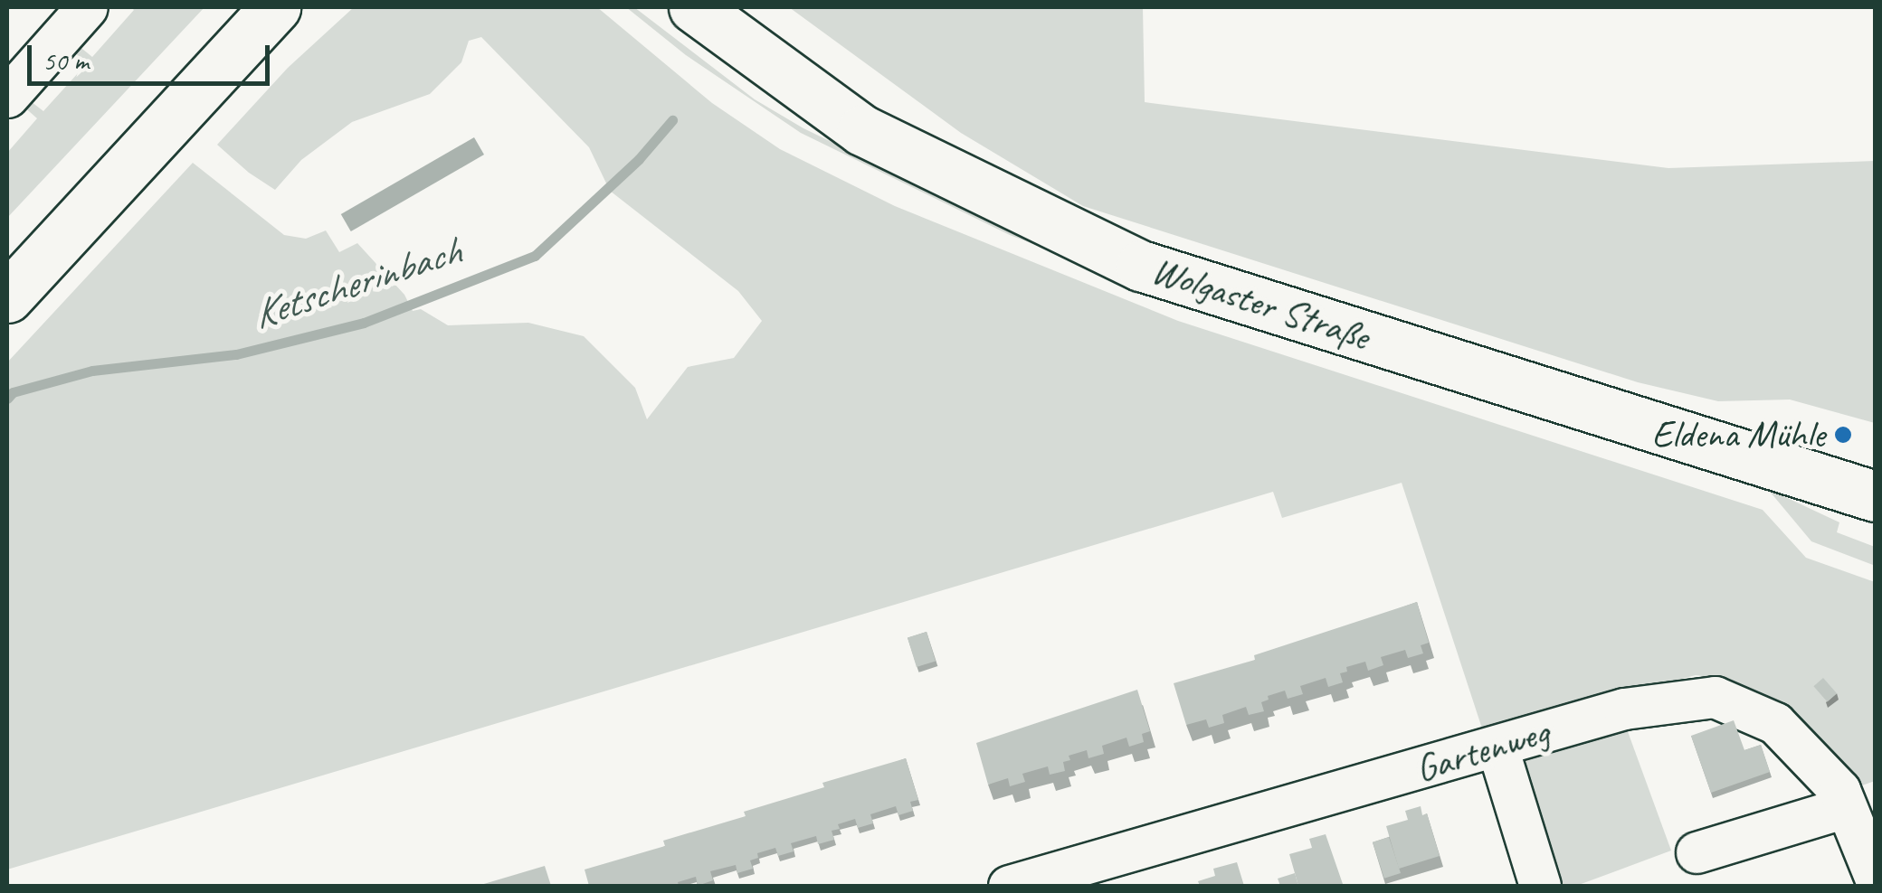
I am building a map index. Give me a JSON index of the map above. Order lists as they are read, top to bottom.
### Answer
{
  "streets": {
    "main road": ["Wolgaster Straße"],
    "street": ["Gartenweg"]
  },
  "water": ["Ketscherinbach"],
  "places": ["Eldena Mühle"],
  "scale_bar": "50 m"
}
